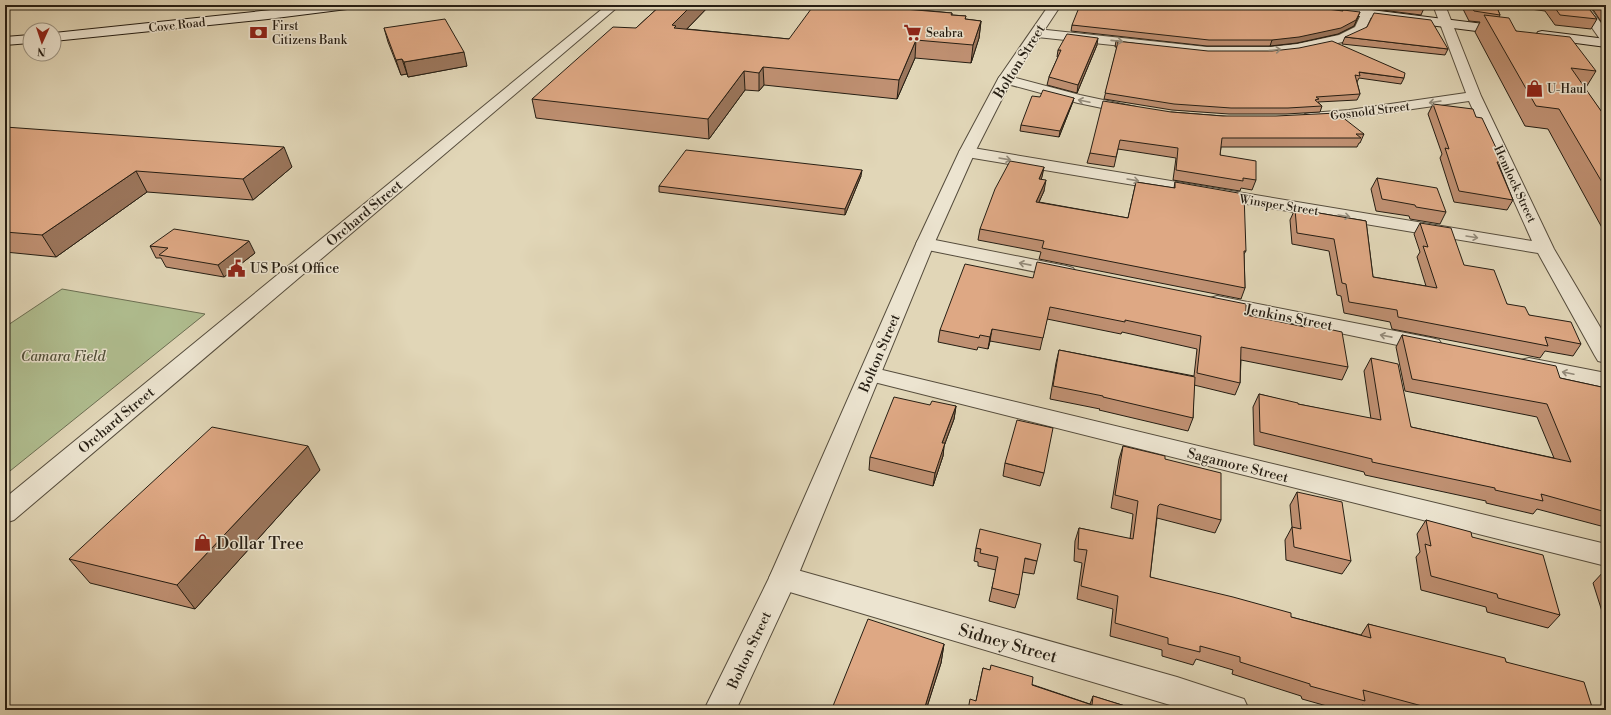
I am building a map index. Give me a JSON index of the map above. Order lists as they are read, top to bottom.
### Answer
{
  "streets": {
    "street": [
      "Cove Road",
      "Bolton Street",
      "Gosnold Street",
      "Hemlock Street",
      "Winsper Street",
      "Orchard Street",
      "Jenkins Street",
      "Sagamore Street",
      "Sidney Street"
    ]
  },
  "crossings": [
    ["Bolton Street", "Winsper Street"],
    ["Bolton Street", "Sagamore Street"],
    ["Bolton Street", "Sidney Street"],
    ["Gosnold Street", "Hemlock Street"],
    ["Hemlock Street", "Winsper Street"]
  ],
  "one_way": ["Jenkins Street"],
  "parks": ["Camara Field"],
  "places": {
    "bank": ["First Citizens Bank"],
    "supermarket": ["Seabra"],
    "shop": ["U-Haul", "Dollar Tree"],
    "public building": ["US Post Office"]
  },
  "north": "bottom"
}
